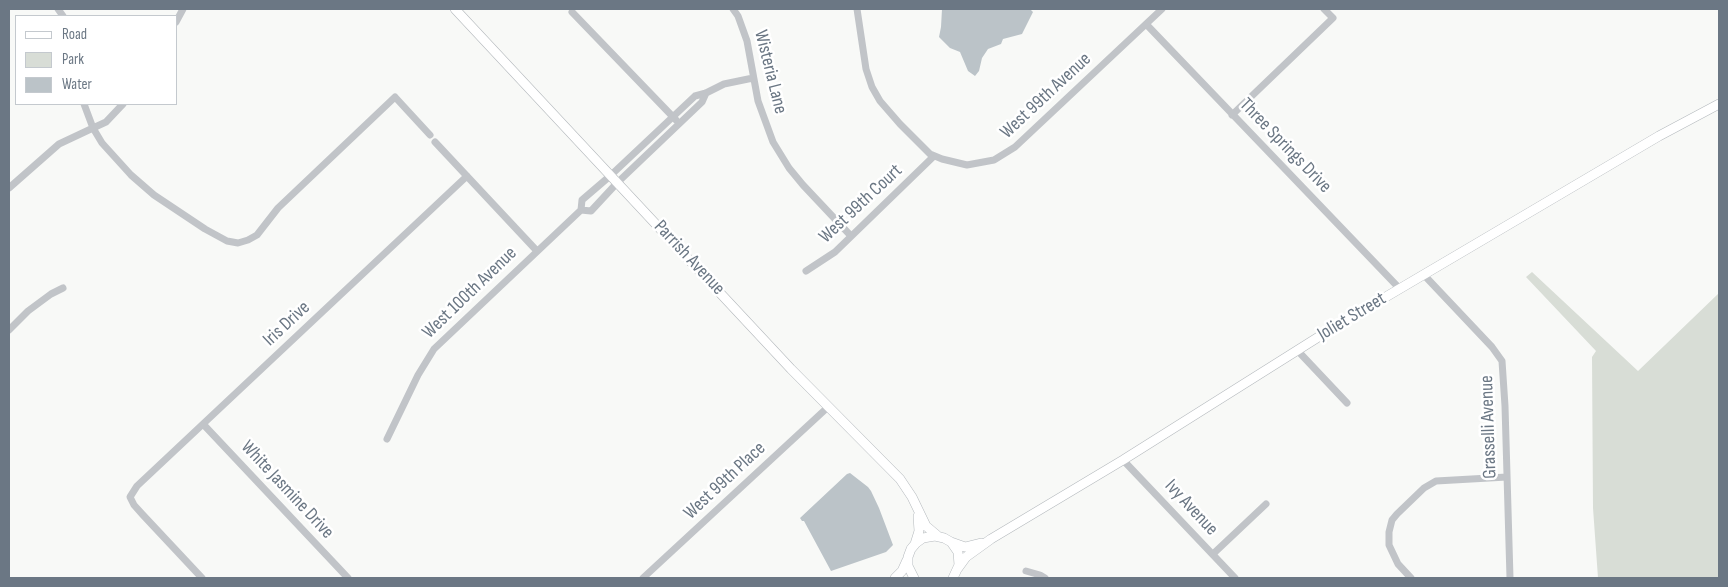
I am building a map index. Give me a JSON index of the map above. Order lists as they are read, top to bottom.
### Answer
{
  "streets": {
    "street": [
      "Wisteria Lane",
      "West 99th Avenue",
      "Three Springs Drive",
      "West 99th Court",
      "Parrish Avenue",
      "West 100th Avenue",
      "Joliet Street",
      "Iris Drive",
      "Grasselli Avenue",
      "West 99th Place",
      "White Jasmine Drive",
      "Ivy Avenue"
    ]
  },
  "crossings": [
    ["Wisteria Lane", "West 99th Court"],
    ["Wisteria Lane", "West 100th Avenue"],
    ["West 99th Avenue", "Three Springs Drive"],
    ["West 99th Avenue", "West 99th Court"],
    ["Three Springs Drive", "Joliet Street"],
    ["Parrish Avenue", "West 100th Avenue"],
    ["Parrish Avenue", "Joliet Street"],
    ["Parrish Avenue", "West 99th Place"],
    ["Joliet Street", "Grasselli Avenue"],
    ["Joliet Street", "Ivy Avenue"],
    ["Iris Drive", "White Jasmine Drive"]
  ],
  "legend": ["Road", "Park", "Water"]
}
